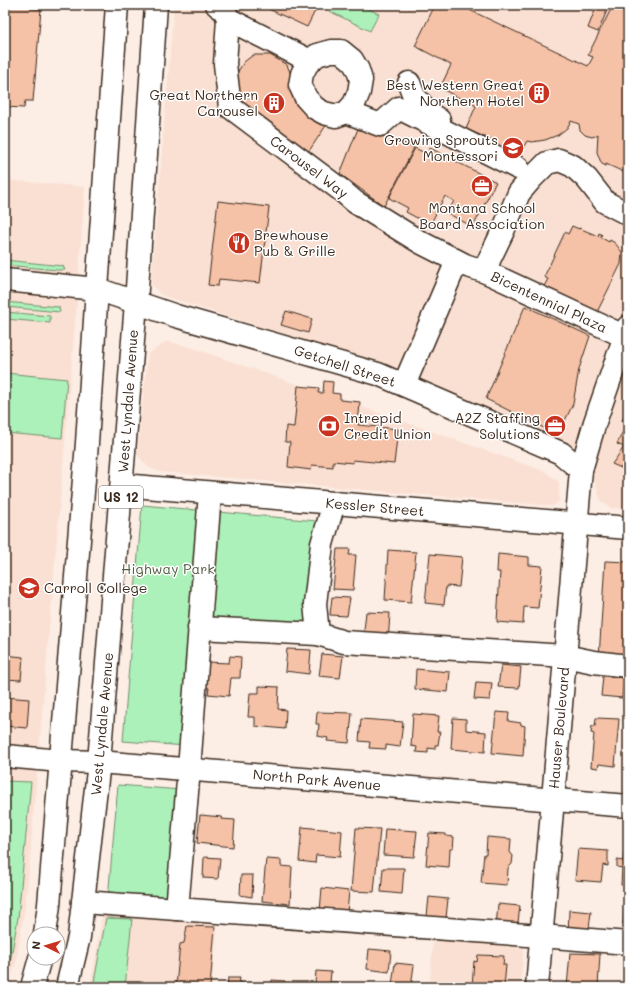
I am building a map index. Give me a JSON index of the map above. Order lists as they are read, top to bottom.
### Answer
{
  "streets": {
    "main road": [
      "Carousel Way",
      "Bicentennial Plaza",
      "Getchell Street",
      "West Lyndale Avenue",
      "US 12",
      "Kessler Street",
      "Hauser Boulevard",
      "North Park Avenue"
    ]
  },
  "crossings": [
    ["Carousel Way", "Bicentennial Plaza"],
    ["Bicentennial Plaza", "Hauser Boulevard"],
    ["Getchell Street", "West Lyndale Avenue"],
    ["Getchell Street", "US 12"],
    ["Getchell Street", "Hauser Boulevard"],
    ["West Lyndale Avenue", "Kessler Street"],
    ["West Lyndale Avenue", "North Park Avenue"],
    ["US 12", "North Park Avenue"],
    ["Kessler Street", "Hauser Boulevard"],
    ["Hauser Boulevard", "North Park Avenue"]
  ],
  "parks": ["Highway Park"],
  "places": {
    "building": ["Best Western Great Northern Hotel", "Great Northern Carousel"],
    "school or university": ["Growing Sprouts Montessori", "Carroll College"],
    "office": ["Montana School Board Association", "A2Z Staffing Solutions"],
    "restaurant": ["Brewhouse Pub & Grille"],
    "bank": ["Intrepid Credit Union"]
  },
  "north": "left"
}
